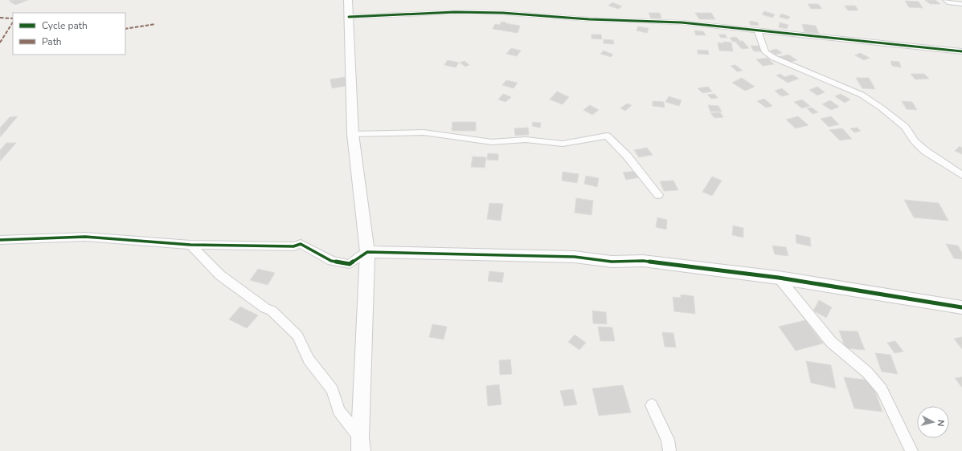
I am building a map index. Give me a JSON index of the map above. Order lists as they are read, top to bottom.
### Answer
{
  "legend": ["Cycle path", "Path"],
  "north": "right"
}
